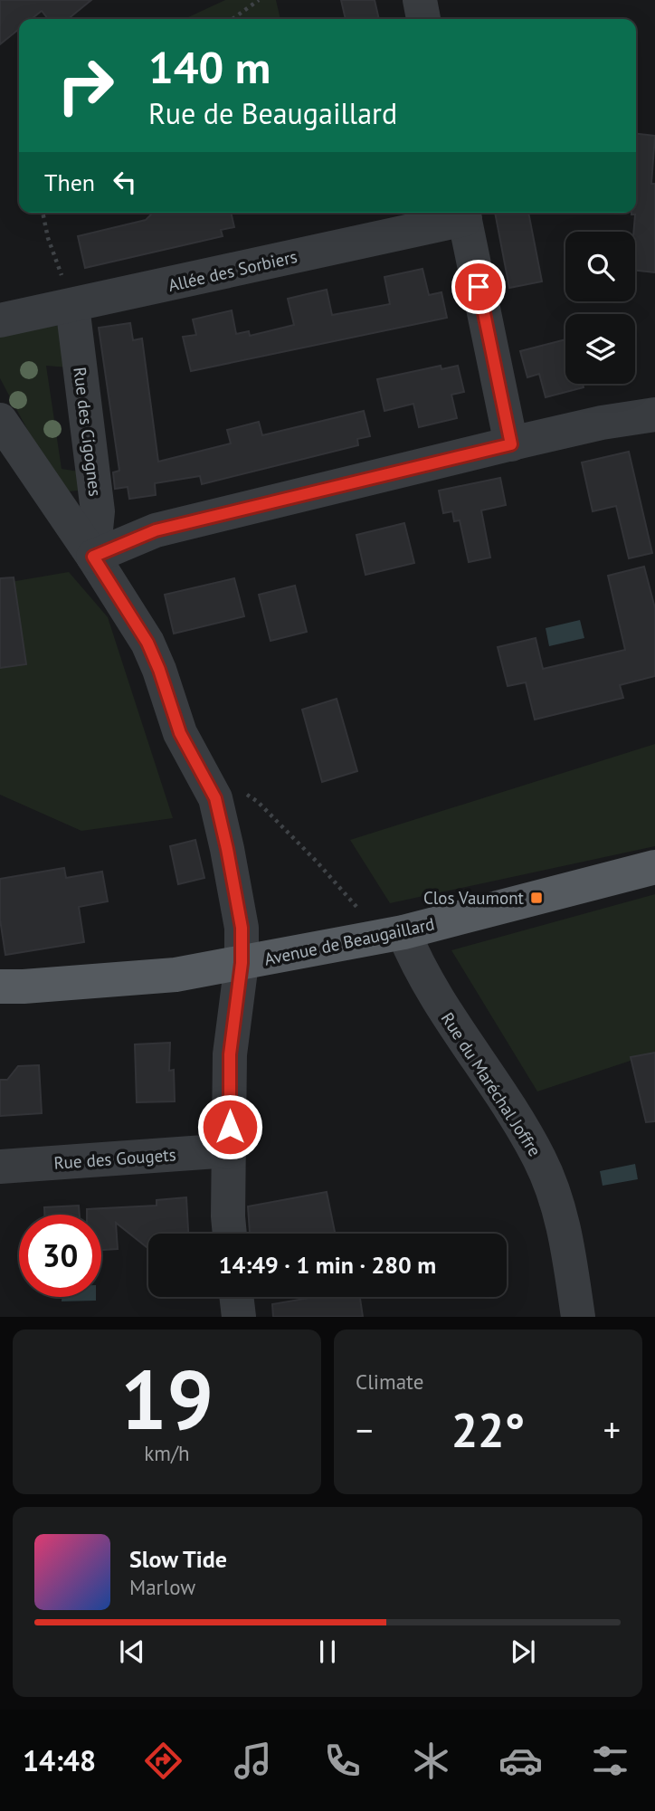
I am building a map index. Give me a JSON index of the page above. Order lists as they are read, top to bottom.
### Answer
{
  "streets": {
    "main road": ["Avenue de Beaugaillard"],
    "street": [
      "Allée des Sorbiers",
      "Rue des Cigognes",
      "Rue du Maréchal Joffre",
      "Rue des Gougets"
    ]
  },
  "crossings": [
    ["Allée des Sorbiers", "Rue des Cigognes"],
    ["Avenue de Beaugaillard", "Rue du Maréchal Joffre"]
  ],
  "places": {
    "transit": ["Clos Vaumont"]
  },
  "page": {
    "turn": ["140 m", "Rue de Beaugaillard"],
    "then": "Then",
    "limit": "30",
    "trip": "14:49 · 1 min · 280 m",
    "tile": [
      ["19", "km/h"],
      "Climate"
    ],
    "heat": ["−", "22°", "+"],
    "song": ["Slow Tide", "Marlow"],
    "tabs": "14:48"
  }
}
